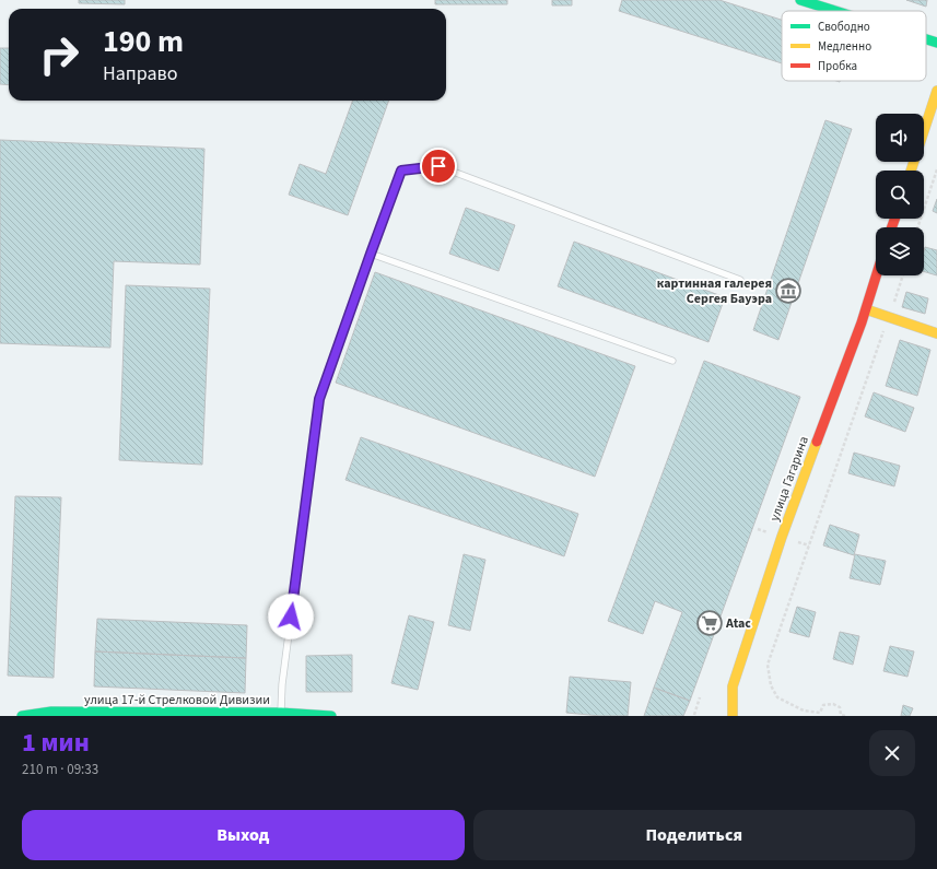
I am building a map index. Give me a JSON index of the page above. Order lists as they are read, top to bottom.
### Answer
{
  "streets": {
    "main road": ["улица Гагарина", "улица 17-й Стрелковой Дивизии"]
  },
  "places": {
    "museum": ["картинная галерея Сергея Бауэра"],
    "supermarket": ["Atac"]
  },
  "legend": ["Свободно", "Медленно", "Пробка"],
  "page": {
    "turn": ["190 m", "Направо"],
    "heading": ["1 мин", "210 m · 09:33"],
    "buttons": ["Выход", "Поделиться"]
  }
}
